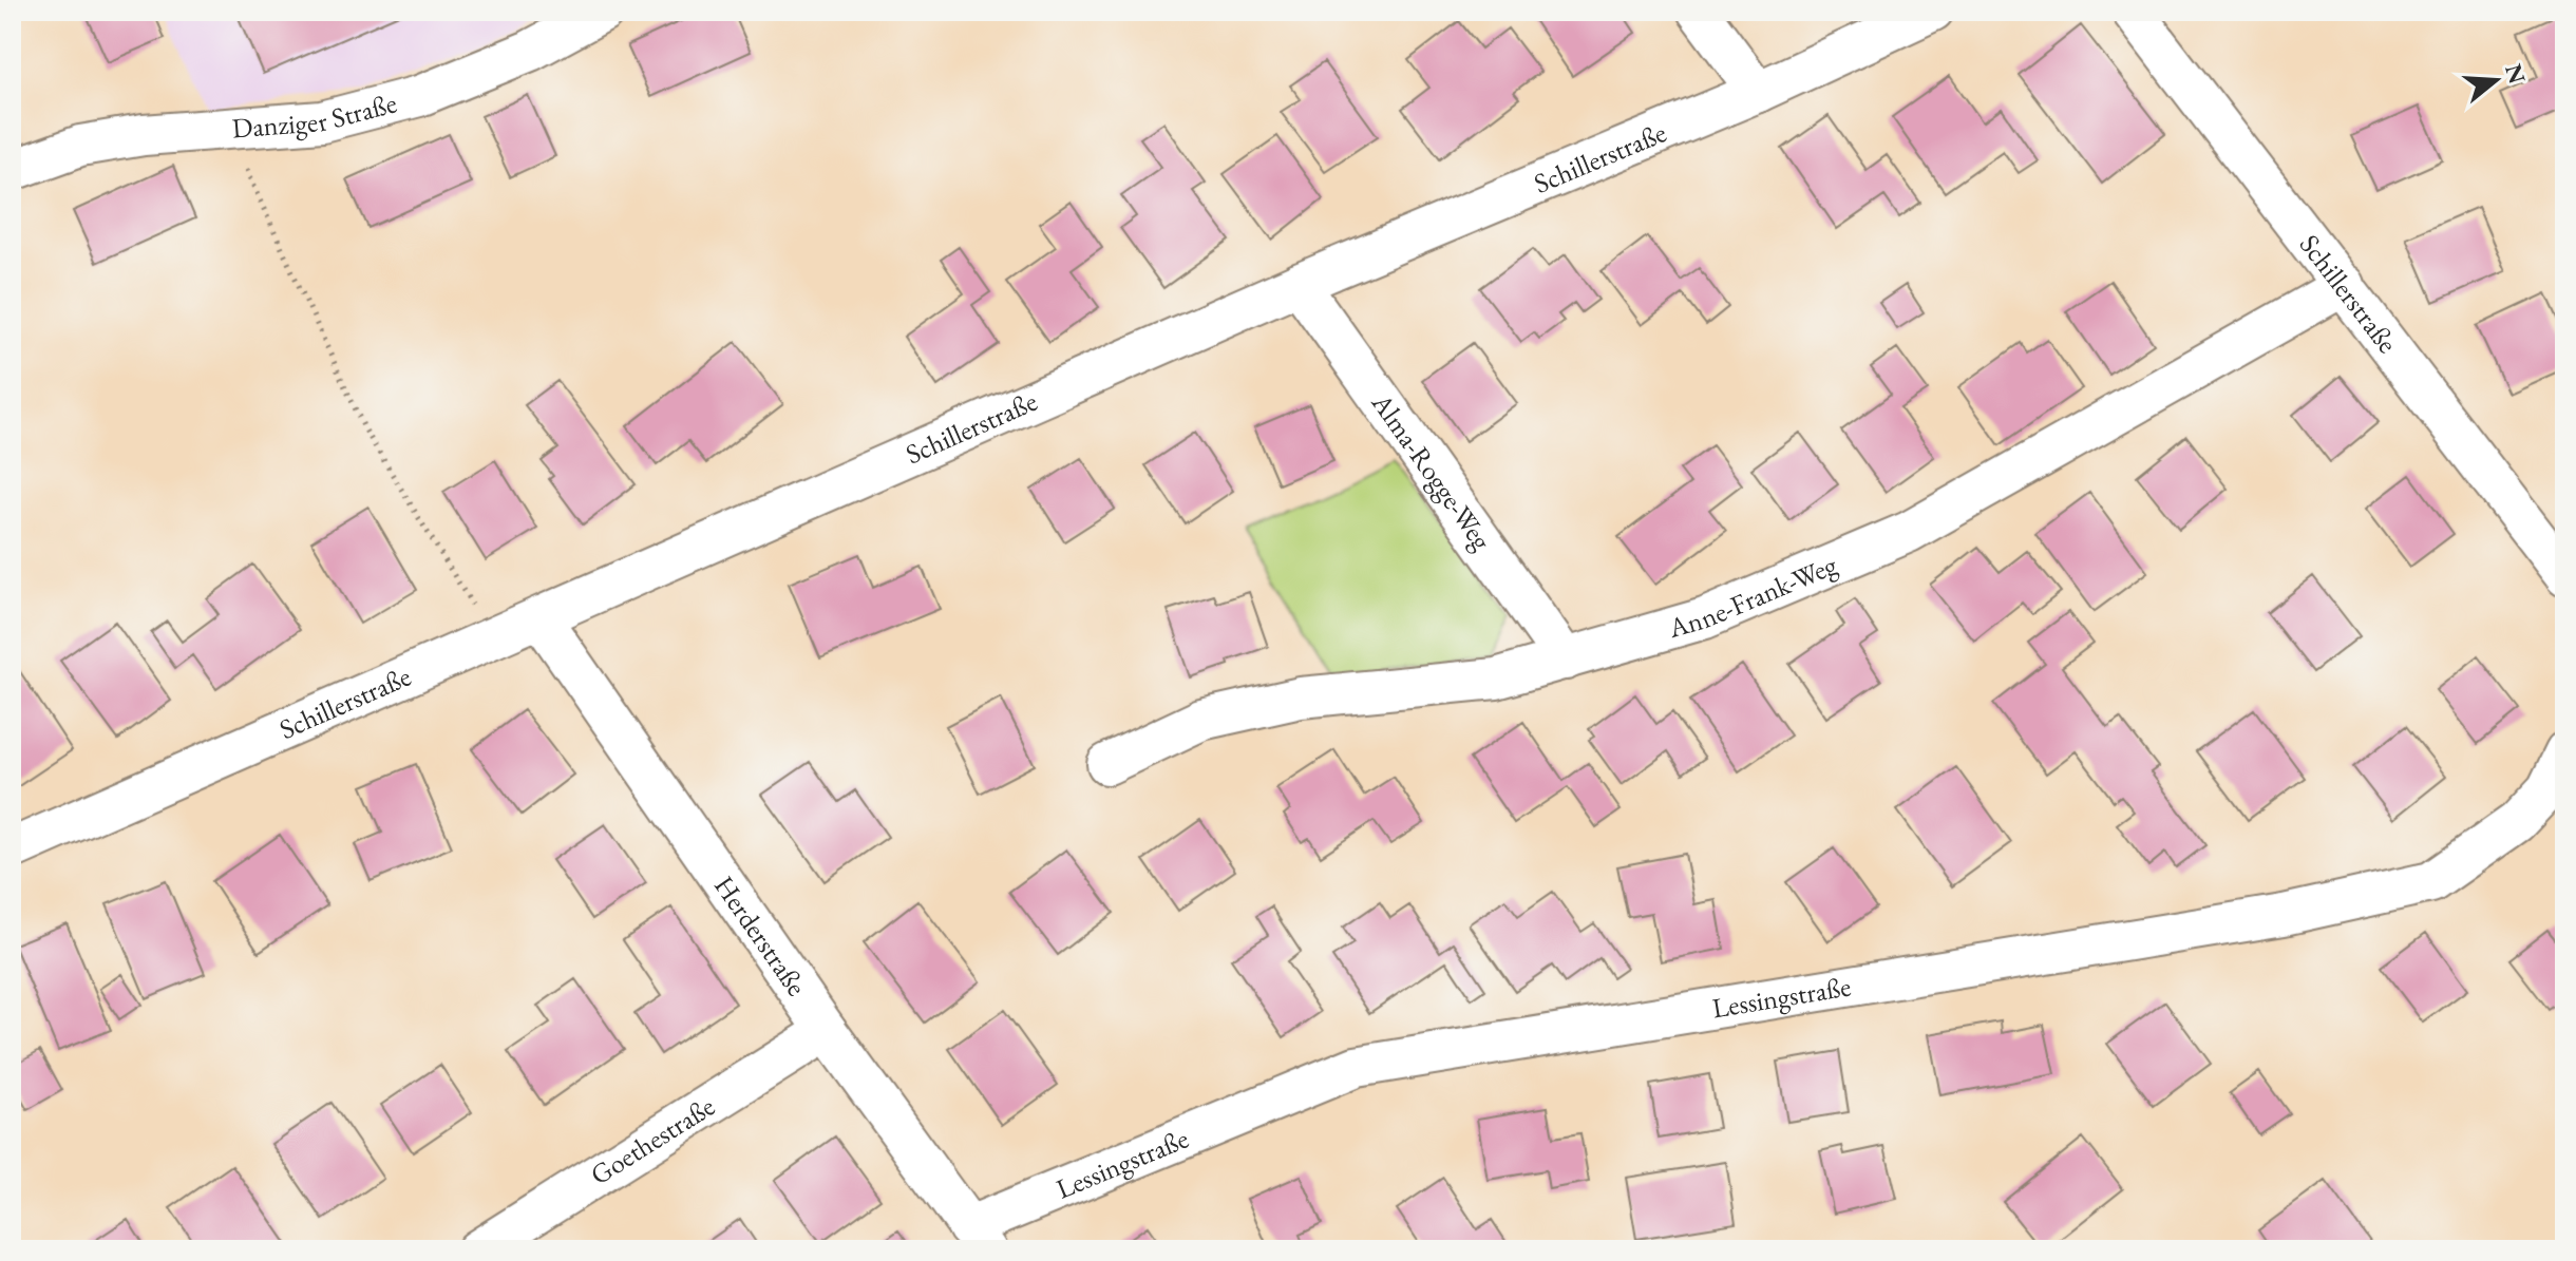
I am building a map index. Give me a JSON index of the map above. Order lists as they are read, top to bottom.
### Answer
{
  "streets": {
    "street": [
      "Danziger Straße",
      "Schillerstraße",
      "Alma-Rogge-Weg",
      "Anne-Frank-Weg",
      "Herderstraße",
      "Lessingstraße",
      "Goethestraße"
    ]
  },
  "crossings": [
    ["Schillerstraße", "Alma-Rogge-Weg"],
    ["Schillerstraße", "Anne-Frank-Weg"],
    ["Schillerstraße", "Herderstraße"],
    ["Alma-Rogge-Weg", "Anne-Frank-Weg"],
    ["Herderstraße", "Lessingstraße"],
    ["Herderstraße", "Goethestraße"]
  ],
  "north": "right"
}
